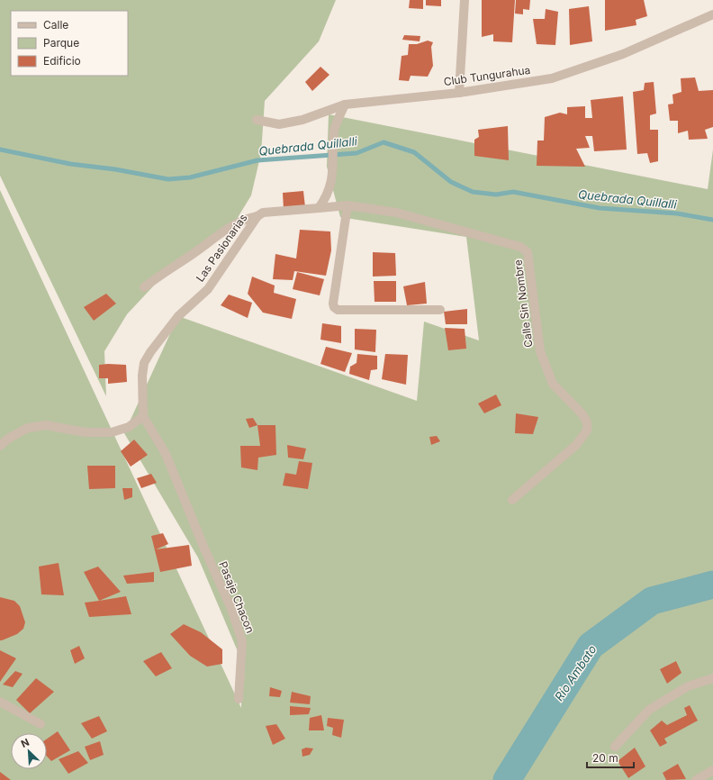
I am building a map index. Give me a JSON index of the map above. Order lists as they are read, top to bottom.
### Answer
{
  "streets": {
    "street": [
      "Club Tungurahua",
      "Las Pasionarias",
      "Calle Sin Nombre",
      "Pasaje Chacon"
    ]
  },
  "crossings": [
    ["Las Pasionarias", "Calle Sin Nombre"],
    ["Las Pasionarias", "Pasaje Chacon"]
  ],
  "water": ["Quebrada Quillalli", "Río Ambato"],
  "legend": ["Calle", "Parque", "Edificio"],
  "scale_bar": "20 m",
  "north": "top left"
}
